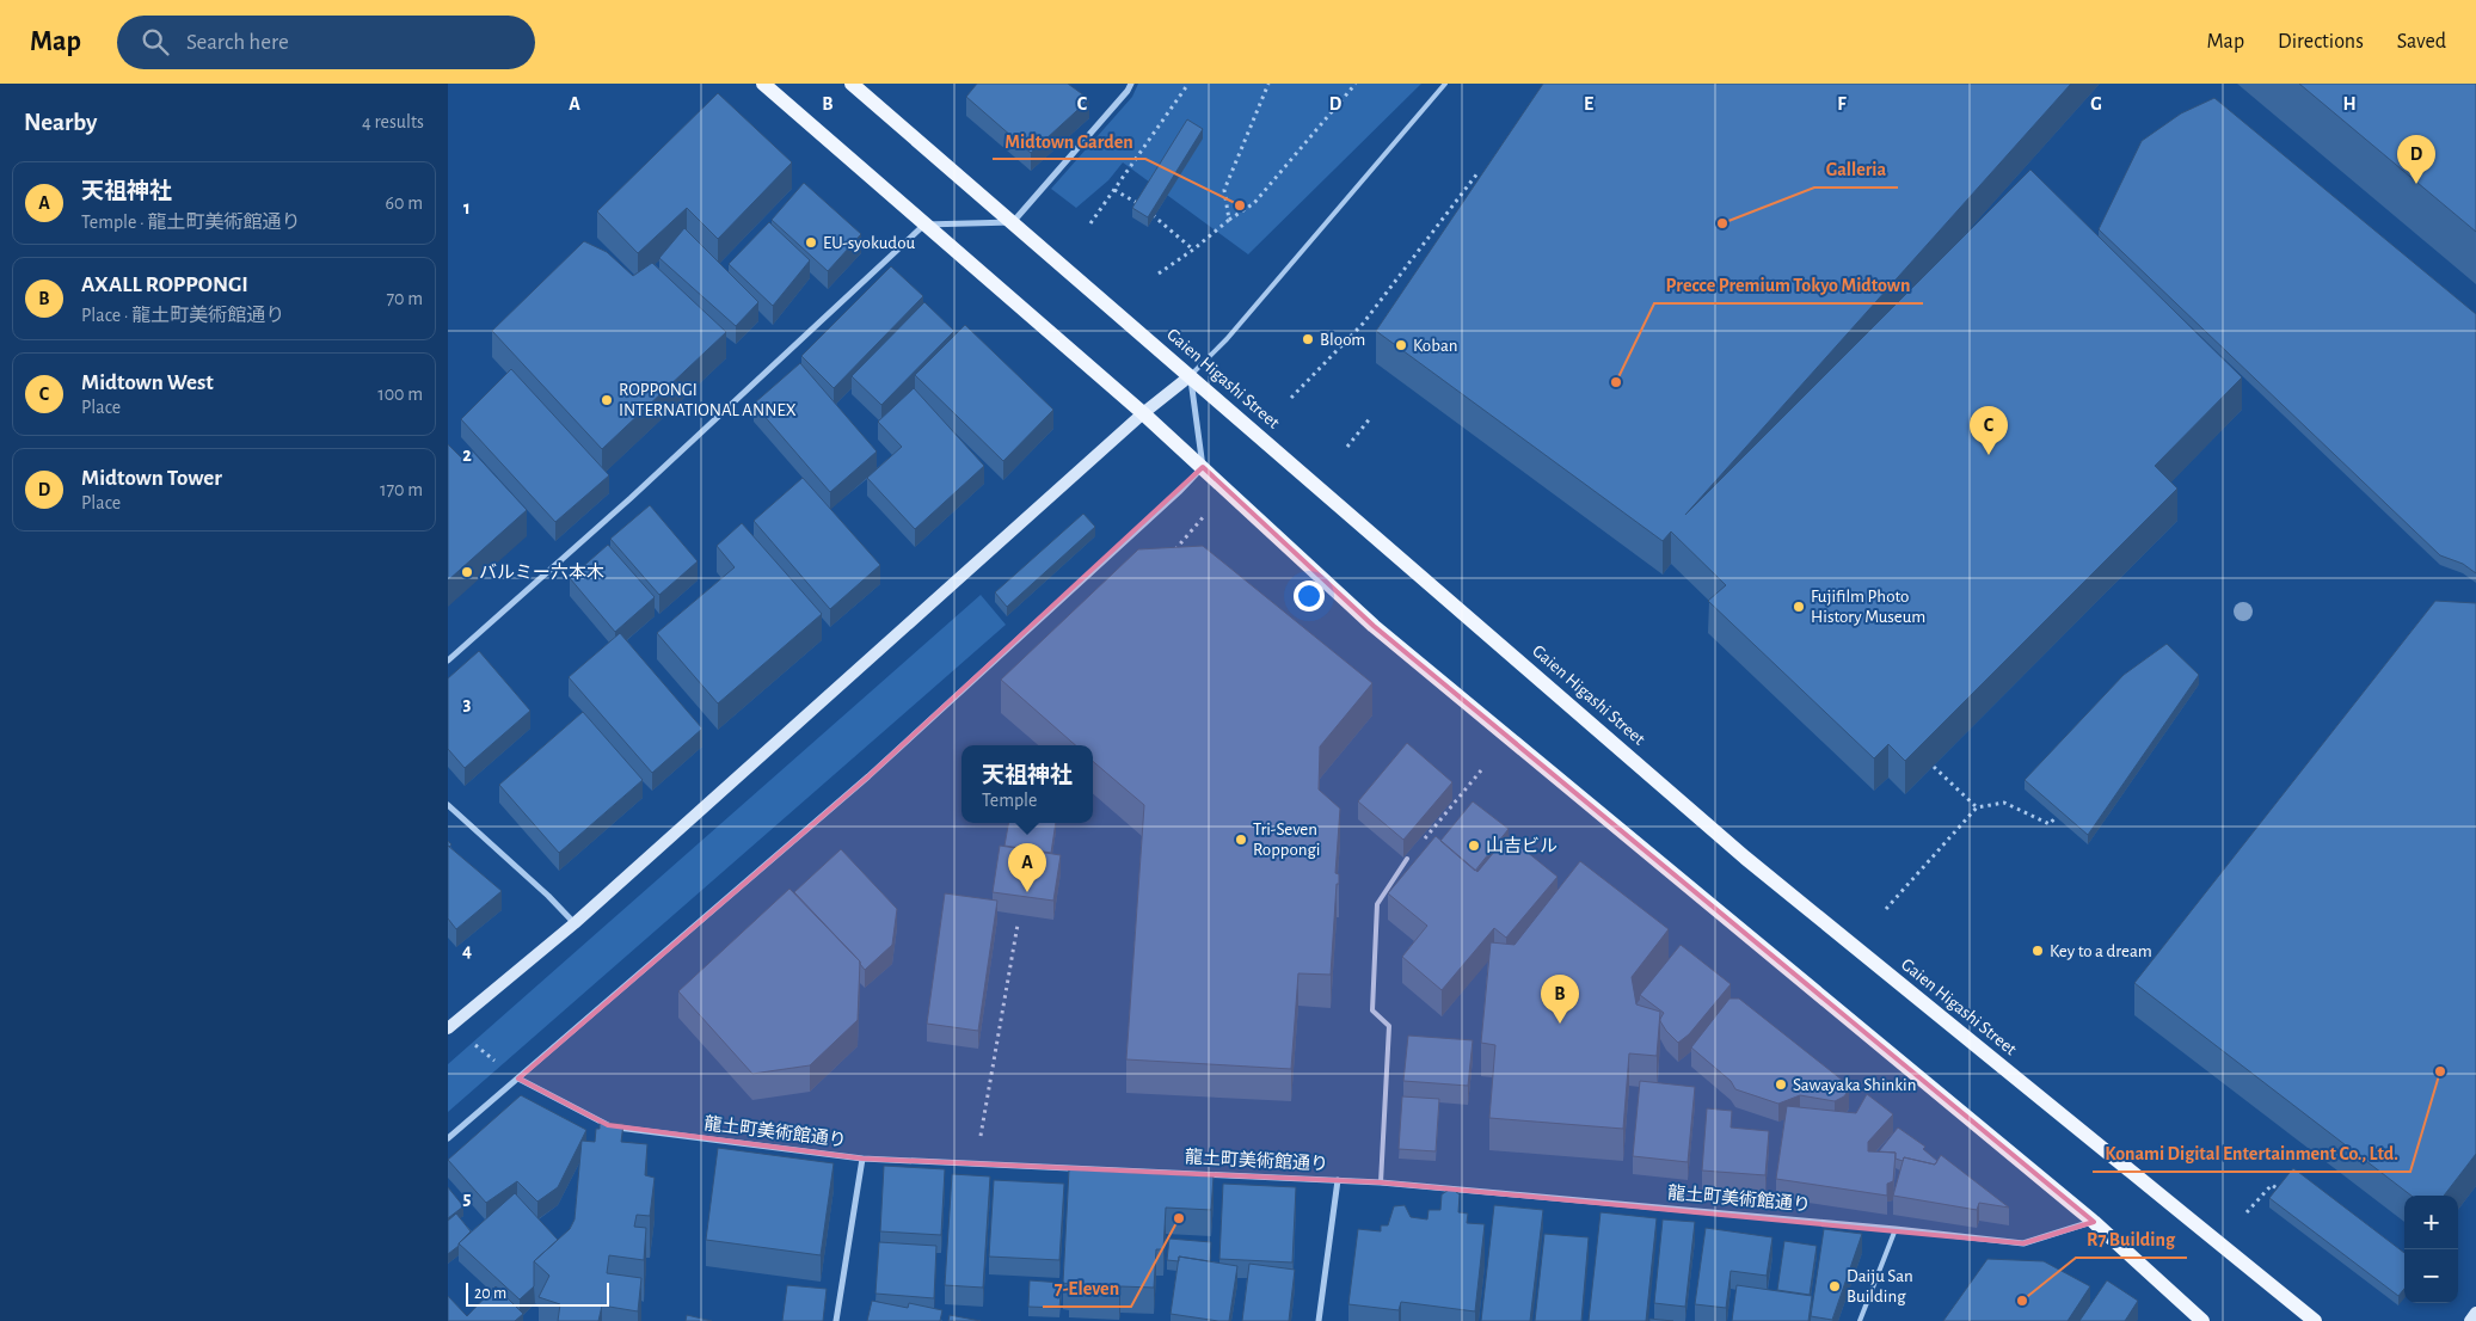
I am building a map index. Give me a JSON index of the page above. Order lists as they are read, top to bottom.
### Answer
{
  "streets": {
    "main road": ["Gaien Higashi Street"],
    "street": ["龍土町美術館通り"]
  },
  "places": [
    "Midtown Garden",
    "Galleria",
    "EU-syokudou",
    "Bloom",
    "Koban",
    "Precce Premium Tokyo Midtown",
    "ROPPONGI INTERNATIONAL ANNEX",
    "バルミー六本木",
    "Fujifilm Photo History Museum",
    "Tri-Seven Roppongi",
    "山吉ビル",
    "Key to a dream",
    "Konami Digital Entertainment Co., Ltd.",
    "Sawayaka Shinkin",
    "7-Eleven",
    "Daiju San Building",
    "R7 Building"
  ],
  "scale_bar": "20 m",
  "page": {
    "header": "Map",
    "search": "Search here",
    "nav": ["Map", "Directions", "Saved"],
    "heading": ["Nearby", "4 results"],
    "pins": [
      "D",
      "C",
      "A",
      "B"
    ],
    "list": [
      {
        "mark": "A",
        "name": "天祖神社",
        "note": "Temple · 龍土町美術館通り",
        "value": "60 m"
      },
      {
        "mark": "B",
        "name": "AXALL ROPPONGI",
        "note": "Place · 龍土町美術館通り",
        "value": "70 m"
      },
      {
        "mark": "C",
        "name": "Midtown West",
        "note": "Place",
        "value": "100 m"
      },
      {
        "mark": "D",
        "name": "Midtown Tower",
        "note": "Place",
        "value": "170 m"
      }
    ],
    "popup": ["天祖神社", "Temple"],
    "map_buttons": ["+", "−"],
    "scale": "20 m"
  },
  "grid": {
    "columns": [
      "A",
      "B",
      "C",
      "D",
      "E",
      "F",
      "G",
      "H"
    ],
    "rows": [
      "1",
      "2",
      "3",
      "4",
      "5"
    ]
  }
}
